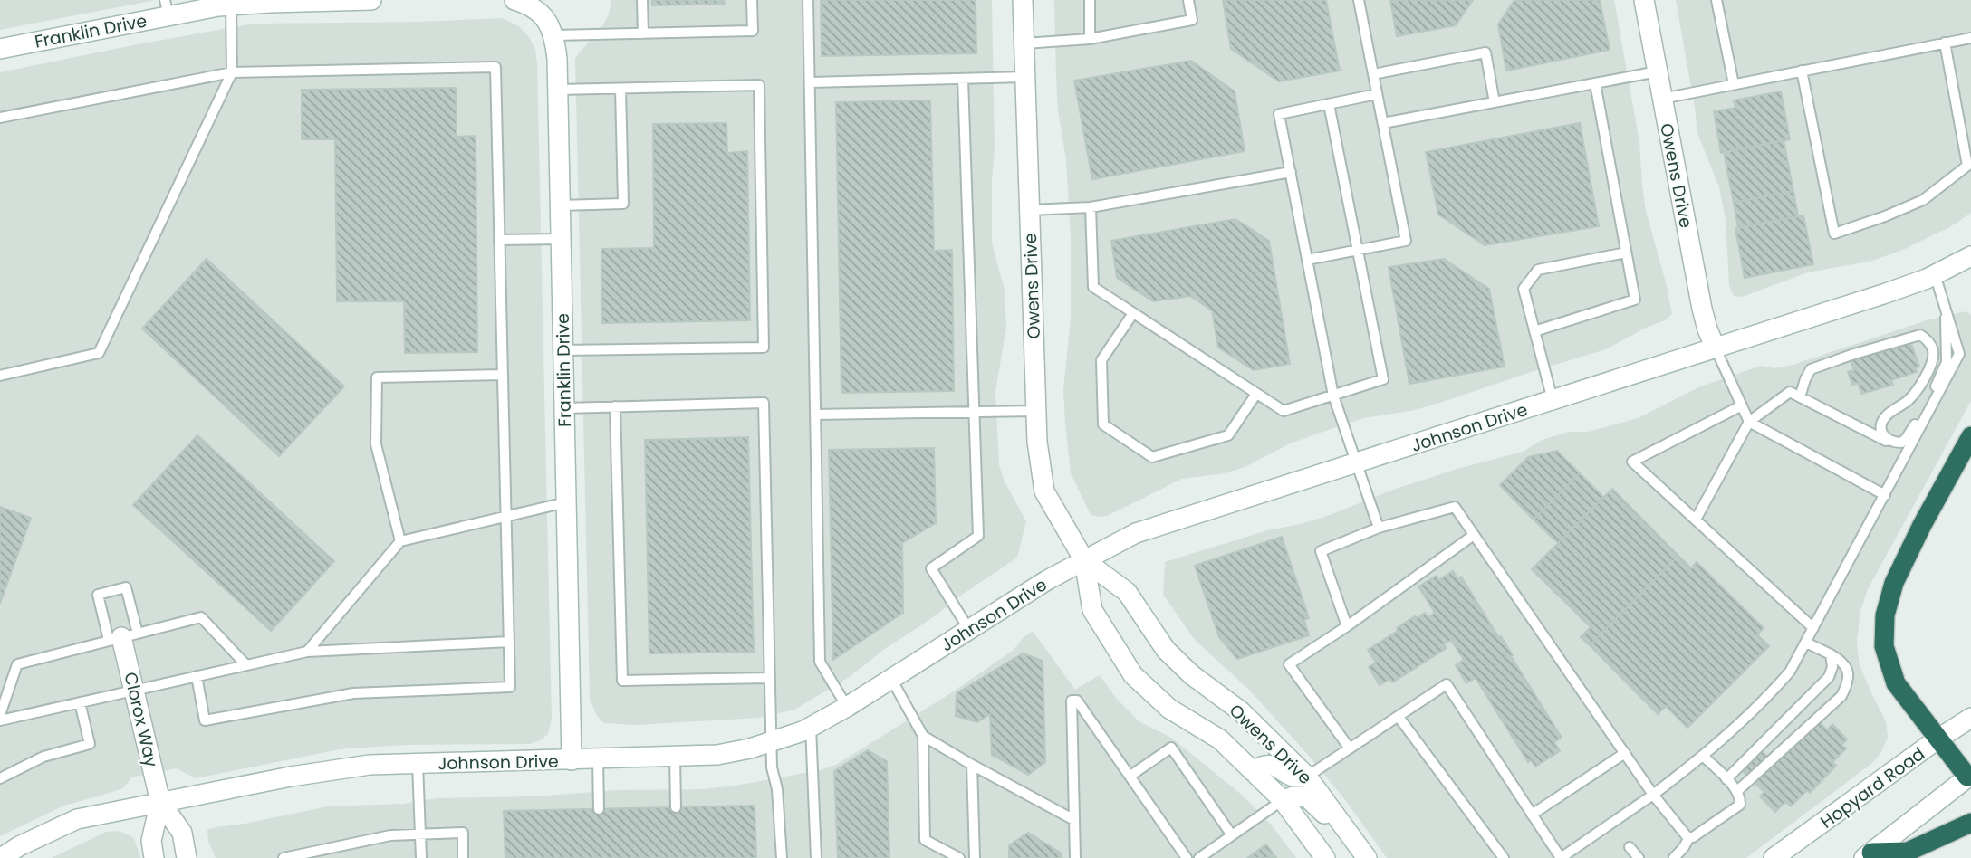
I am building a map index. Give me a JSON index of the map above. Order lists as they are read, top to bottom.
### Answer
{
  "streets": {
    "street": [
      "Franklin Drive",
      "Owens Drive",
      "Johnson Drive",
      "Clorox Way",
      "Hopyard Road"
    ]
  },
  "crossings": [
    ["Franklin Drive", "Johnson Drive"],
    ["Owens Drive", "Johnson Drive"],
    ["Johnson Drive", "Clorox Way"]
  ]
}
